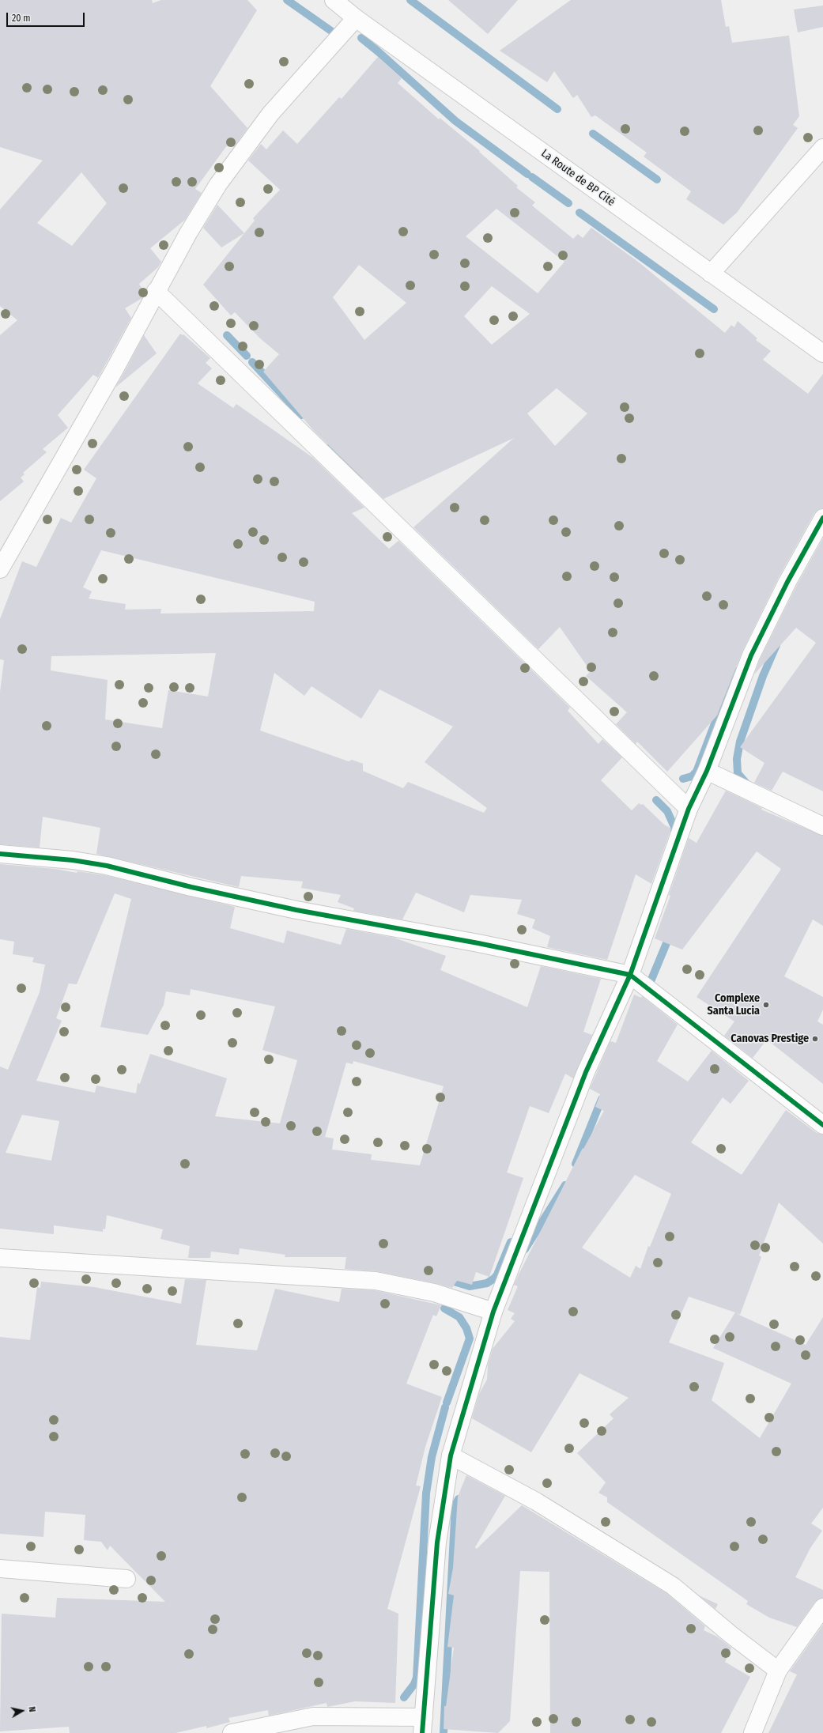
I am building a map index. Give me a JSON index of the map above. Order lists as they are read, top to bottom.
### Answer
{
  "streets": {
    "street": ["La Route de BP Cité"]
  },
  "places": ["Complexe Santa Lucia", "Canovas Prestige"],
  "scale_bar": "20 m",
  "north": "right"
}
